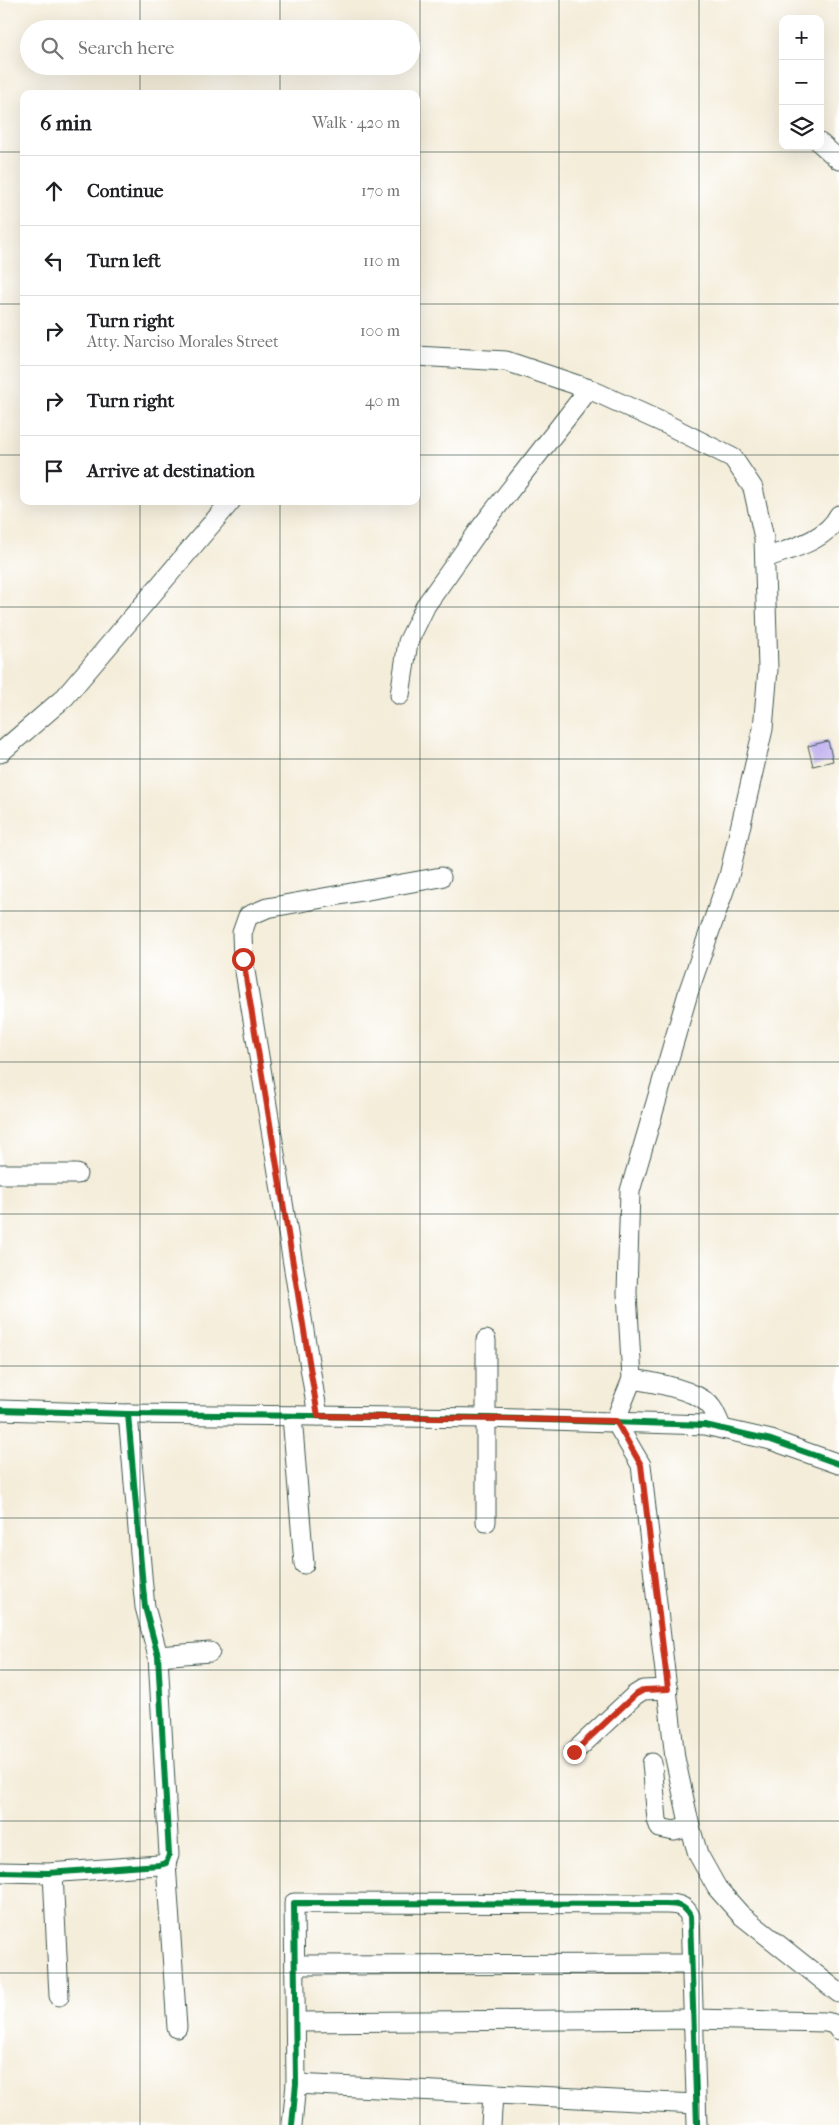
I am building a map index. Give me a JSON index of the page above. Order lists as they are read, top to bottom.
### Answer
{
  "page": {
    "map_buttons": ["+", "−"],
    "search": "Search here",
    "heading": ["6 min", "Walk · 420 m"],
    "list": [
      ["Continue", "170 m"],
      ["Turn left", "110 m"],
      ["Turn right", "Atty. Narciso Morales Street", "100 m"],
      ["Turn right", "40 m"],
      "Arrive at destination"
    ]
  }
}
